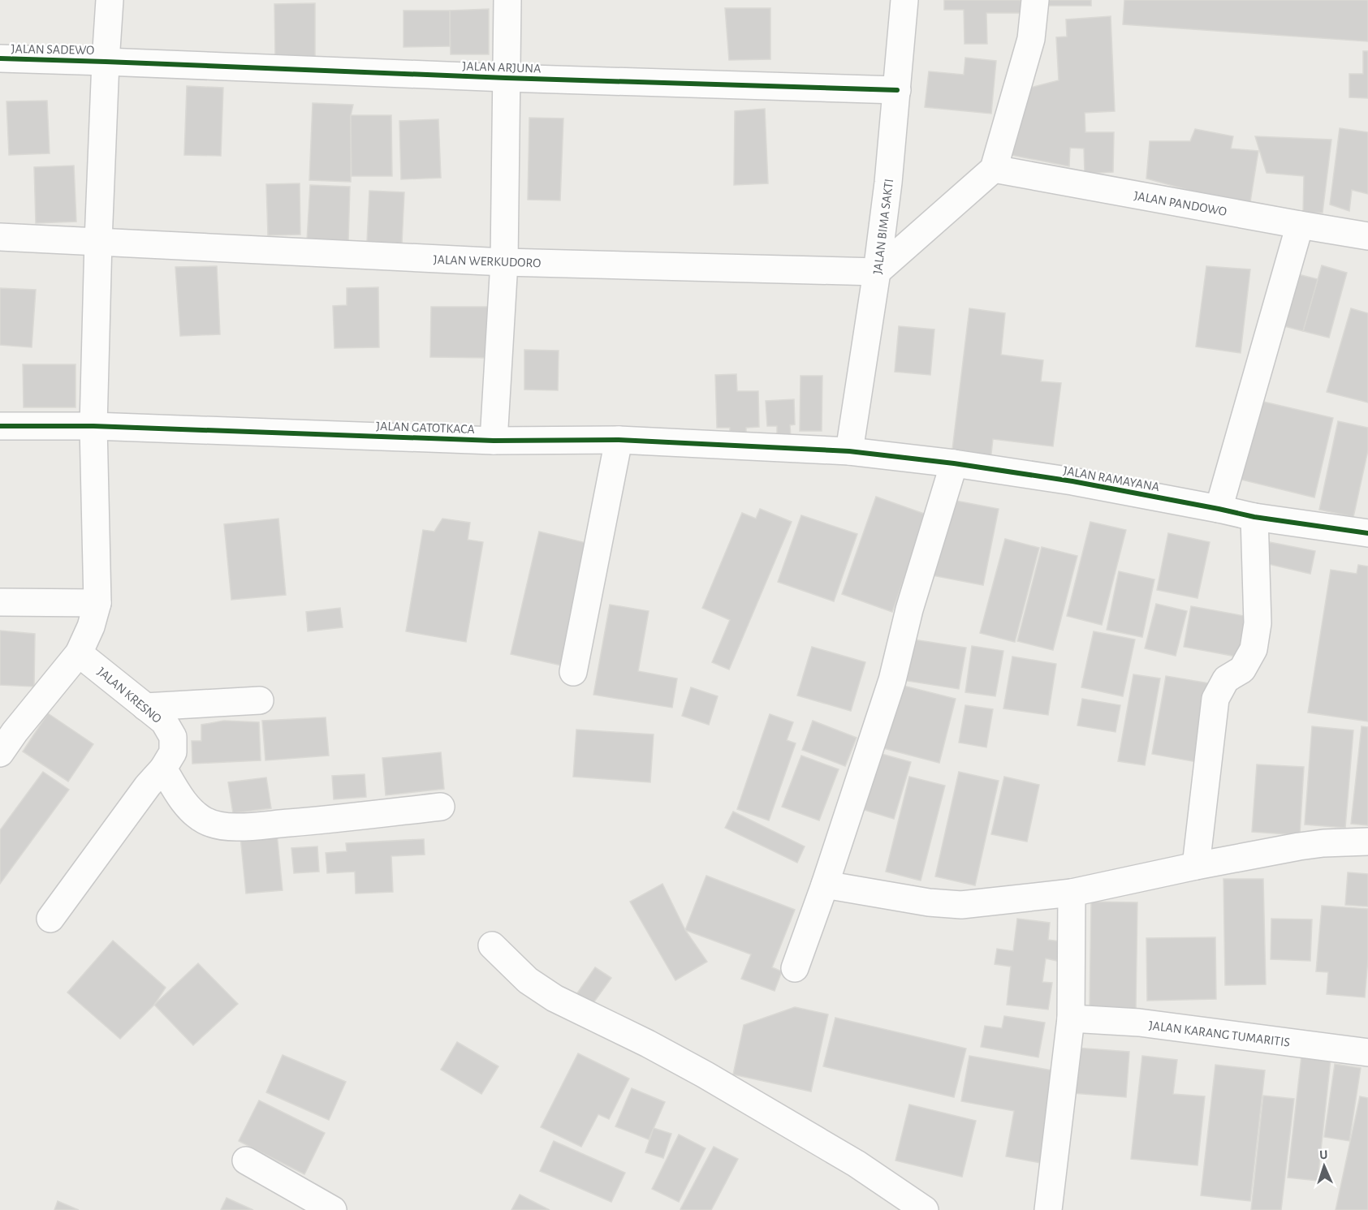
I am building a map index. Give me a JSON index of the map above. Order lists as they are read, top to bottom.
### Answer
{
  "streets": {
    "street": [
      "JALAN SADEWO",
      "JALAN ARJUNA",
      "JALAN PANDOWO",
      "JALAN BIMA SAKTI",
      "JALAN WERKUDORO",
      "JALAN GATOTKACA",
      "JALAN RAMAYANA",
      "JALAN KRESNO",
      "JALAN KARANG TUMARITIS"
    ]
  },
  "crossings": [
    ["JALAN SADEWO", "JALAN ARJUNA"],
    ["JALAN ARJUNA", "JALAN BIMA SAKTI"],
    ["JALAN BIMA SAKTI", "JALAN WERKUDORO"],
    ["JALAN BIMA SAKTI", "JALAN GATOTKACA"],
    ["JALAN BIMA SAKTI", "JALAN RAMAYANA"],
    ["JALAN GATOTKACA", "JALAN RAMAYANA"]
  ],
  "north": "top"
}
